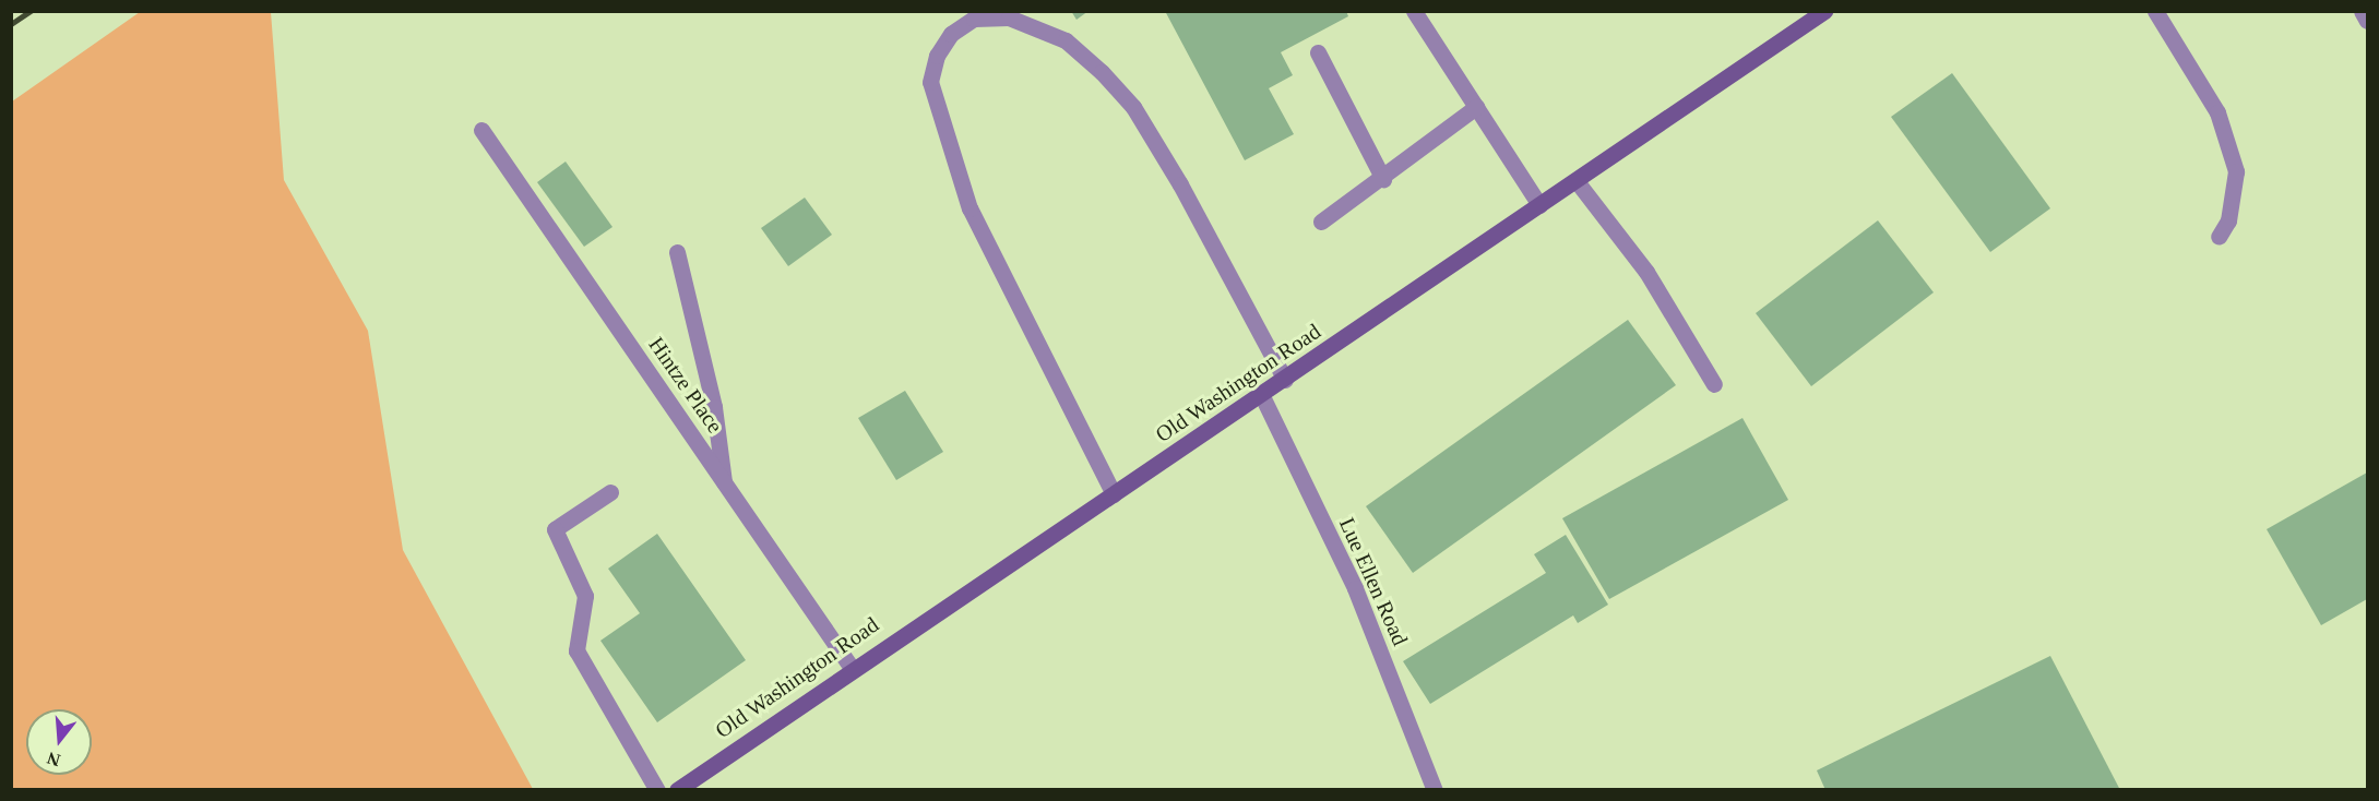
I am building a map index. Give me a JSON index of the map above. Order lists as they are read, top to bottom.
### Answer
{
  "streets": {
    "main road": ["Old Washington Road"],
    "street": ["Hintze Place", "Lue Ellen Road"]
  },
  "crossings": [
    ["Old Washington Road", "Hintze Place"],
    ["Old Washington Road", "Lue Ellen Road"]
  ],
  "north": "bottom"
}
